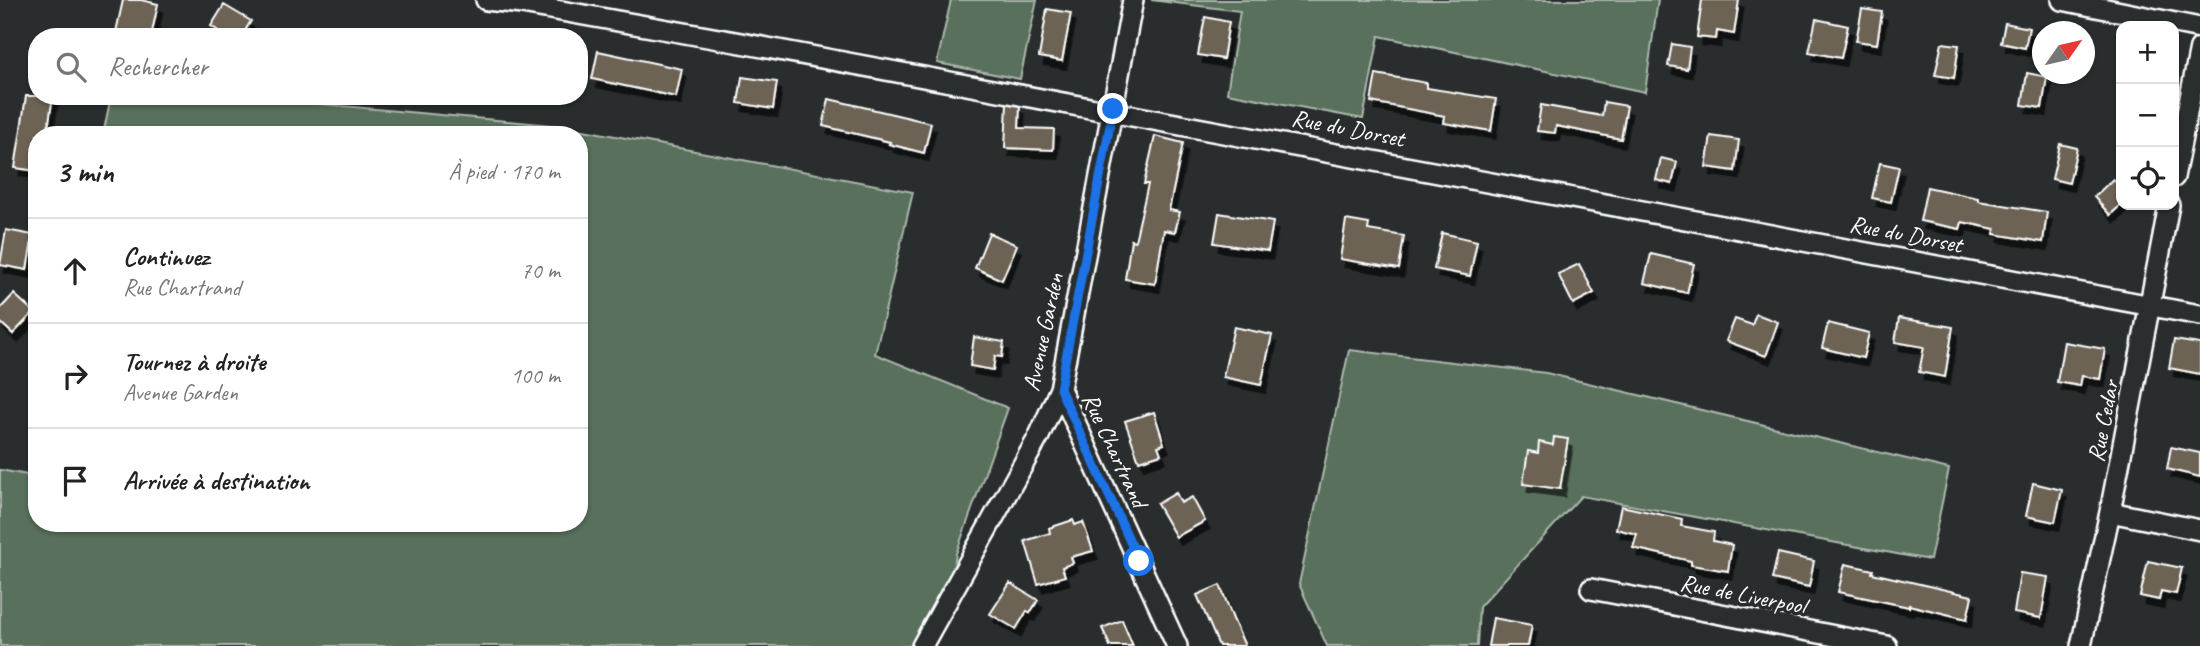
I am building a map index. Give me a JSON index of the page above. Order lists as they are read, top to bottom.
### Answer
{
  "streets": {
    "street": [
      "Rue du Dorset",
      "Avenue Garden",
      "Rue Cedar",
      "Rue Chartrand",
      "Rue de Liverpool"
    ]
  },
  "crossings": [
    ["Rue du Dorset", "Avenue Garden"],
    ["Rue du Dorset", "Rue Cedar"],
    ["Avenue Garden", "Rue Chartrand"]
  ],
  "north": "top right",
  "page": {
    "map_buttons": ["+", "−"],
    "search": "Rechercher",
    "heading": ["3 min", "À pied · 170 m"],
    "list": [
      ["Continuez", "Rue Chartrand", "70 m"],
      ["Tournez à droite", "Avenue Garden", "100 m"],
      "Arrivée à destination"
    ]
  }
}
